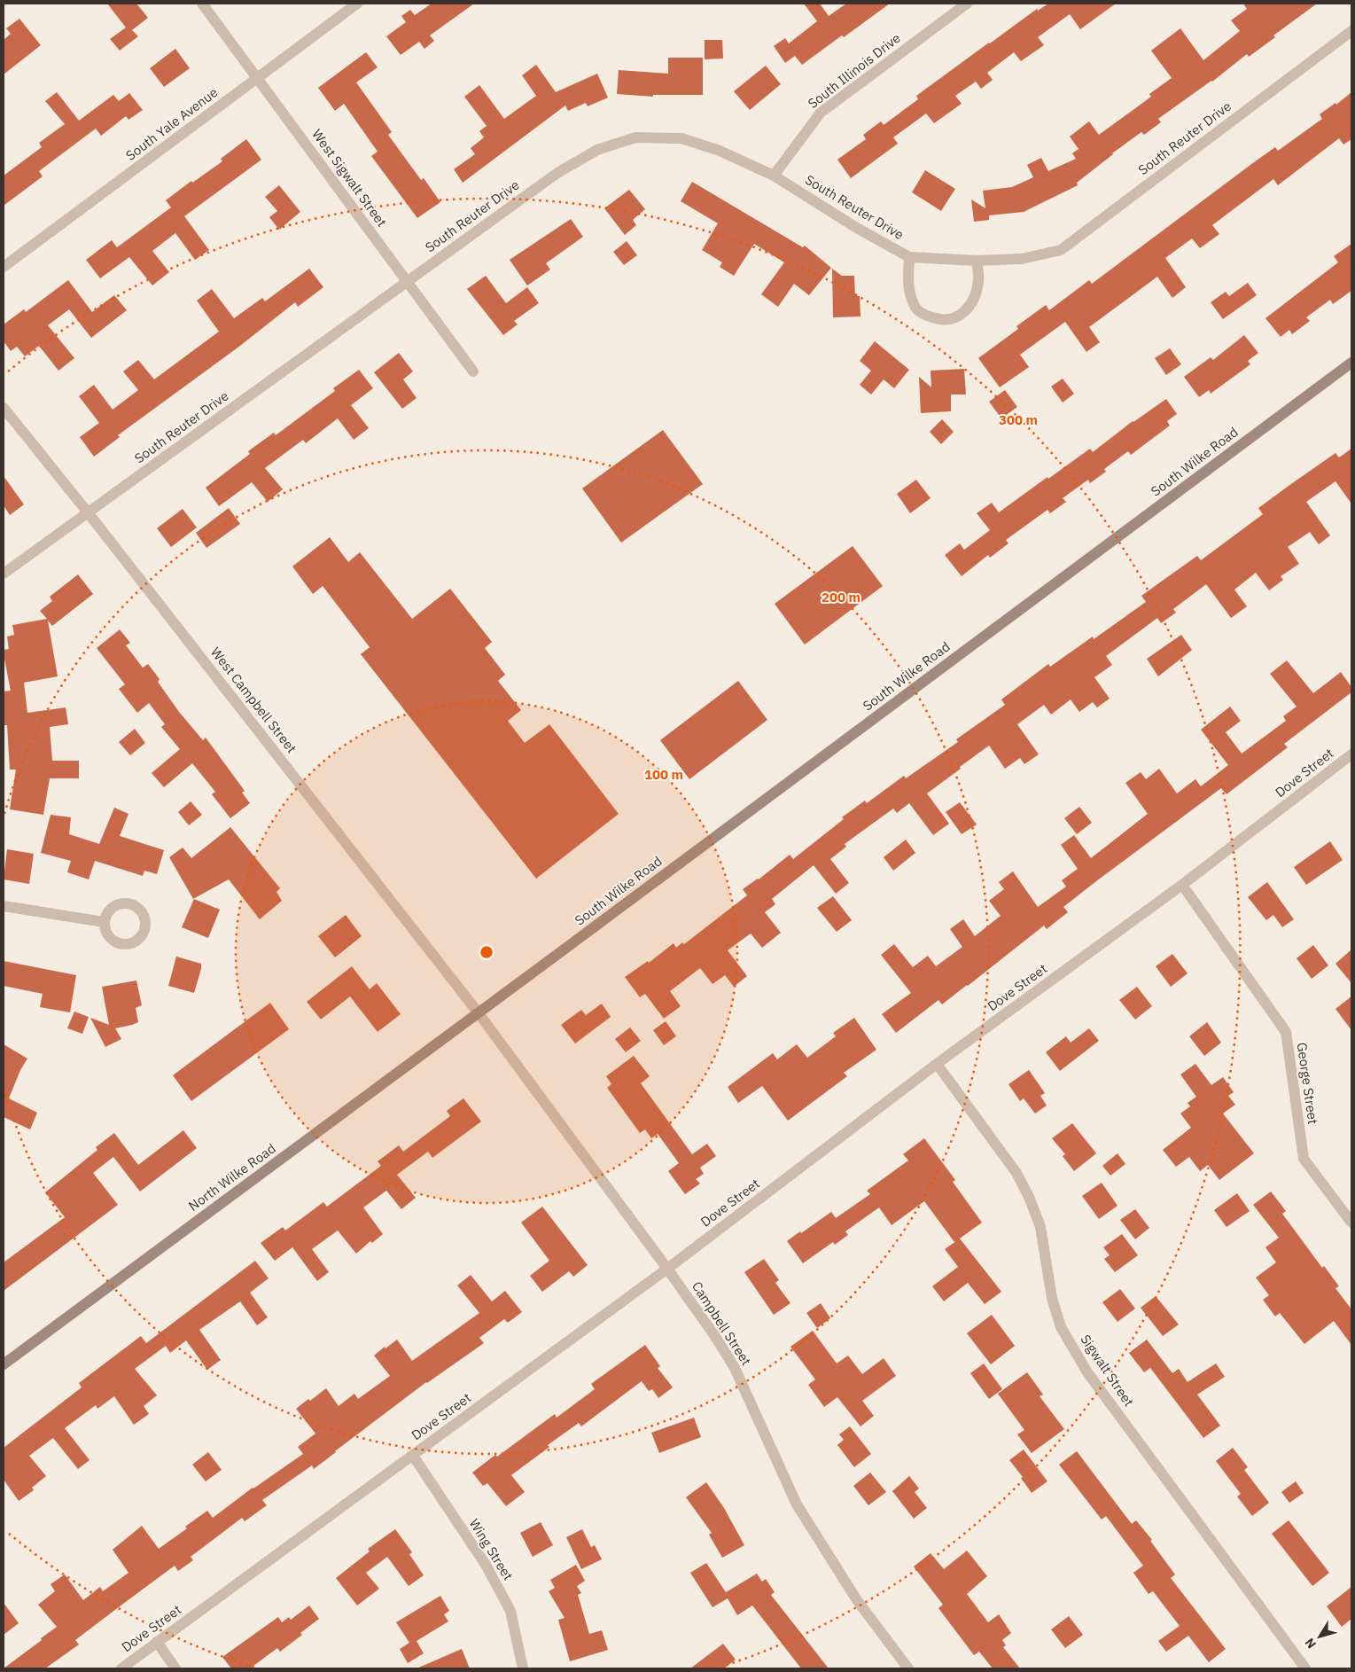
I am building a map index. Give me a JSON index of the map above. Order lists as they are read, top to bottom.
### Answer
{
  "streets": {
    "main road": ["South Wilke Road", "North Wilke Road"],
    "street": [
      "South Illinois Drive",
      "South Yale Avenue",
      "South Reuter Drive",
      "West Sigwalt Street",
      "West Campbell Street",
      "Dove Street",
      "George Street",
      "Campbell Street",
      "Sigwalt Street",
      "Wing Street"
    ]
  },
  "crossings": [
    ["South Illinois Drive", "South Reuter Drive"],
    ["South Yale Avenue", "West Sigwalt Street"],
    ["South Reuter Drive", "West Sigwalt Street"],
    ["South Reuter Drive", "West Campbell Street"],
    ["South Wilke Road", "West Campbell Street"],
    ["South Wilke Road", "North Wilke Road"],
    ["South Wilke Road", "Campbell Street"],
    ["West Campbell Street", "North Wilke Road"],
    ["West Campbell Street", "Campbell Street"],
    ["Dove Street", "George Street"],
    ["Dove Street", "Campbell Street"],
    ["Dove Street", "Sigwalt Street"],
    ["Dove Street", "Wing Street"],
    ["North Wilke Road", "Campbell Street"]
  ],
  "north": "bottom left",
  "rings": ["300 m", "200 m", "100 m"]
}
